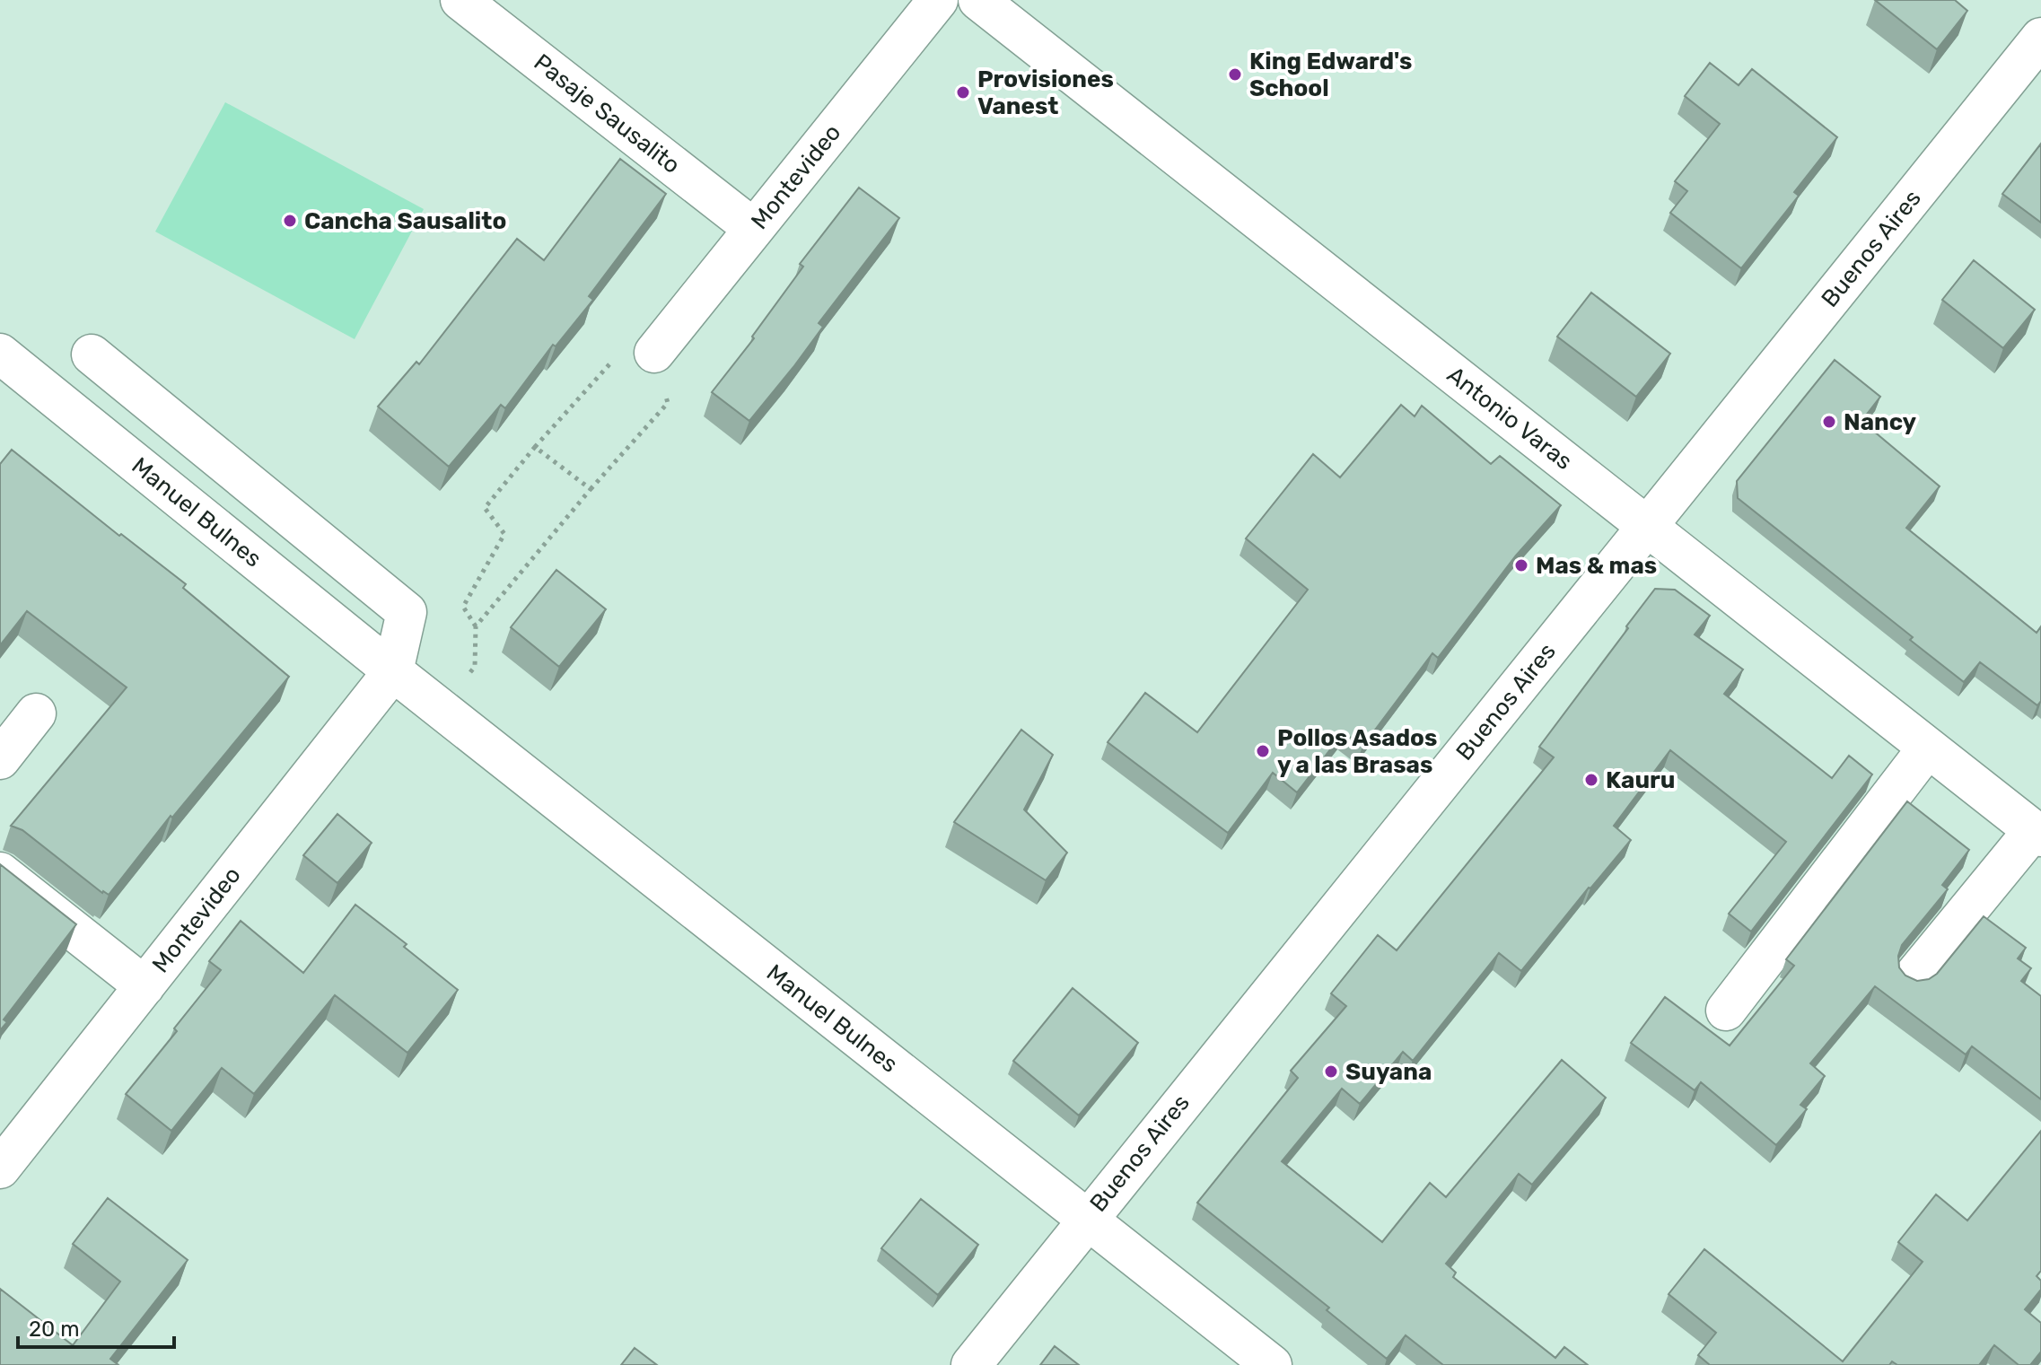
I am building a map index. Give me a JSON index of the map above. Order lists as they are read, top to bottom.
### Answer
{
  "streets": {
    "street": [
      "Pasaje Sausalito",
      "Montevideo",
      "Buenos Aires",
      "Antonio Varas",
      "Manuel Bulnes"
    ]
  },
  "crossings": [
    ["Pasaje Sausalito", "Montevideo"],
    ["Montevideo", "Manuel Bulnes"],
    ["Buenos Aires", "Antonio Varas"],
    ["Buenos Aires", "Manuel Bulnes"]
  ],
  "places": [
    "King Edward's School",
    "Provisiones Vanest",
    "Cancha Sausalito",
    "Nancy",
    "Mas & mas",
    "Pollos Asados y a las Brasas",
    "Kauru",
    "Suyana"
  ],
  "scale_bar": "20 m"
}
